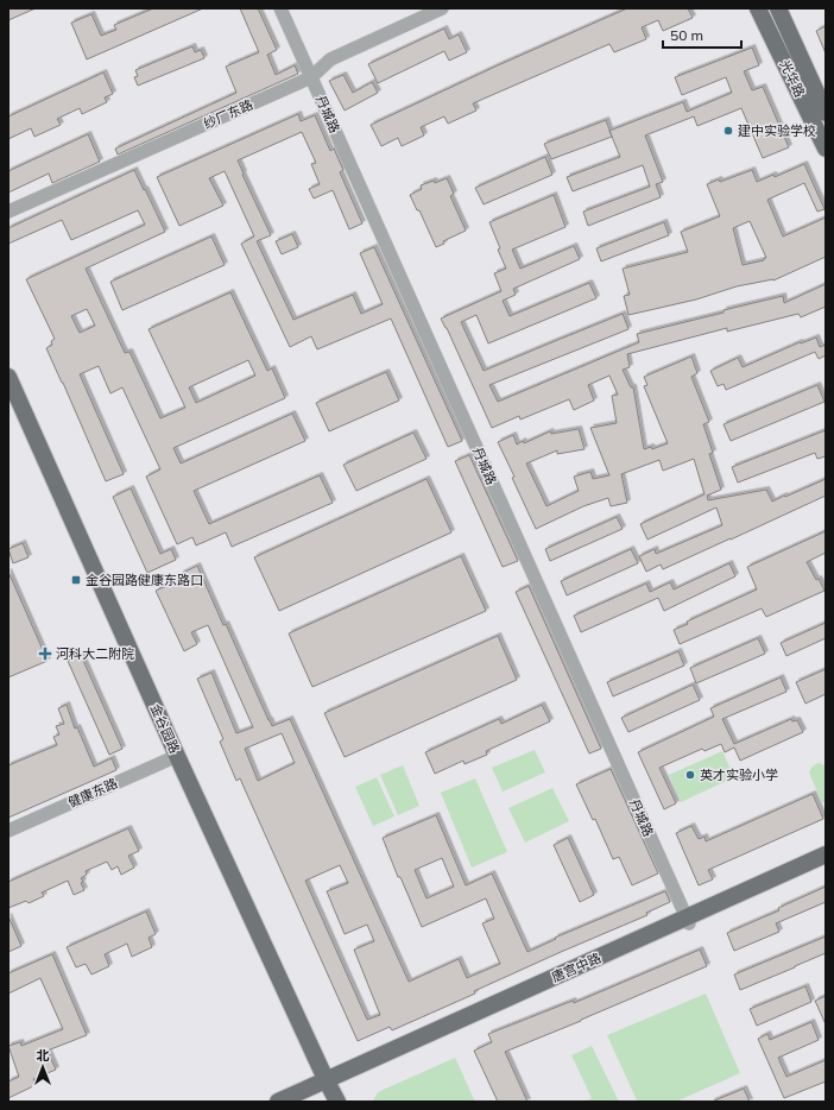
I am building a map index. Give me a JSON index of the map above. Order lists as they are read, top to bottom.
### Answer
{
  "streets": {
    "main road": ["光华路", "金谷园路", "唐宫中路"],
    "street": ["纱厂东路", "丹城路", "健康东路"]
  },
  "crossings": [
    ["纱厂东路", "丹城路"],
    ["丹城路", "唐宫中路"],
    ["金谷园路", "健康东路"],
    ["金谷园路", "唐宫中路"]
  ],
  "places": {
    "other": ["建中实验学校", "英才实验小学"],
    "transit": ["金谷园路健康东路口"],
    "health": ["河科大二附院"]
  },
  "scale_bar": "50 m",
  "north": "top"
}
